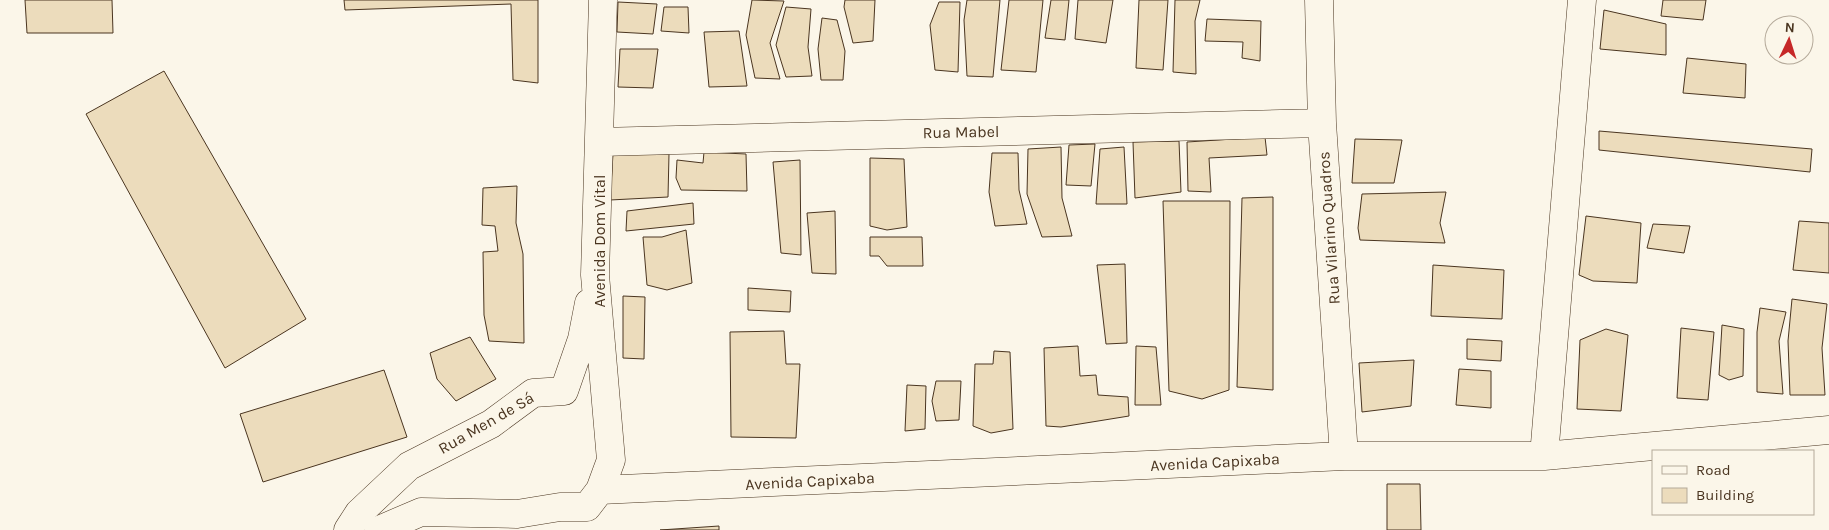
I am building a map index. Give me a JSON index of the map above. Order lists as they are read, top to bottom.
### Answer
{
  "streets": {
    "street": [
      "Rua Mabel",
      "Rua Vilarino Quadros",
      "Avenida Dom Vital",
      "Rua Men de Sá",
      "Avenida Capixaba"
    ]
  },
  "crossings": [
    ["Rua Mabel", "Rua Vilarino Quadros"],
    ["Rua Mabel", "Avenida Dom Vital"],
    ["Rua Vilarino Quadros", "Avenida Capixaba"],
    ["Avenida Dom Vital", "Rua Men de Sá"],
    ["Avenida Dom Vital", "Avenida Capixaba"]
  ],
  "legend": ["Road", "Building"],
  "north": "top"
}
